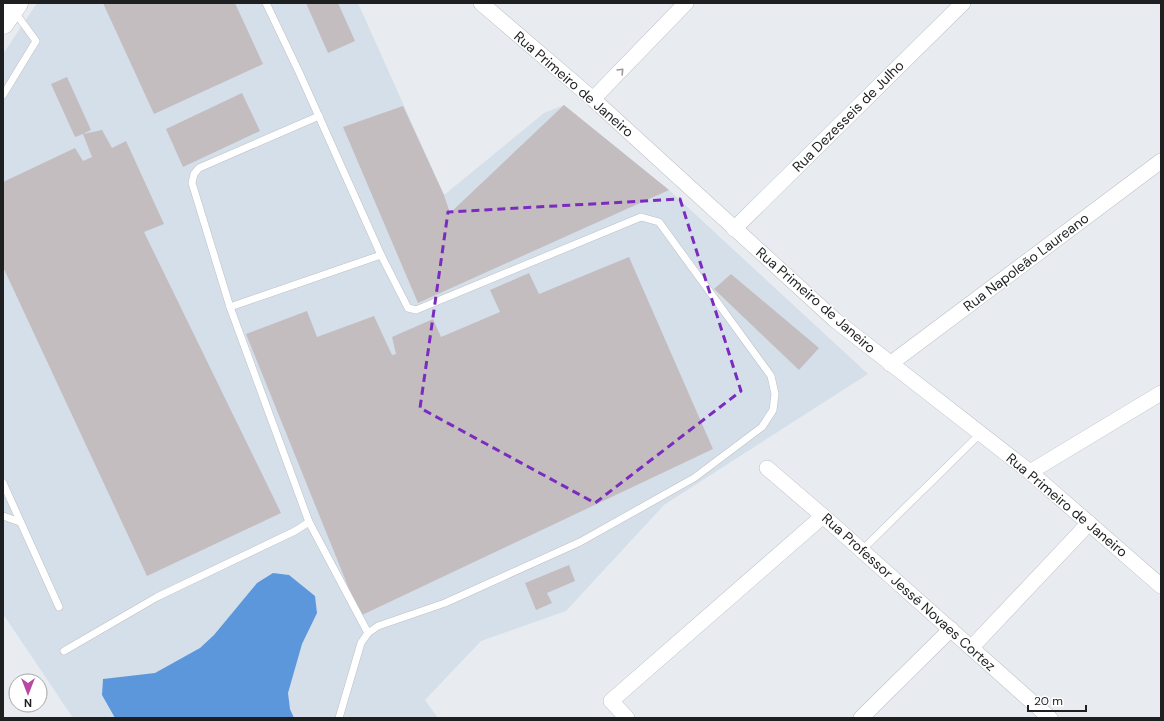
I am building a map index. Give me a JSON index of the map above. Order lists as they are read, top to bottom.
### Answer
{
  "streets": {
    "street": [
      "Rua Primeiro de Janeiro",
      "Rua Dezesseis de Julho",
      "Rua Napoleão Laureano",
      "Rua Professor Jessé Novaes Cortez"
    ]
  },
  "crossings": [
    ["Rua Primeiro de Janeiro", "Rua Dezesseis de Julho"],
    ["Rua Primeiro de Janeiro", "Rua Napoleão Laureano"]
  ],
  "scale_bar": "20 m",
  "north": "bottom"
}
